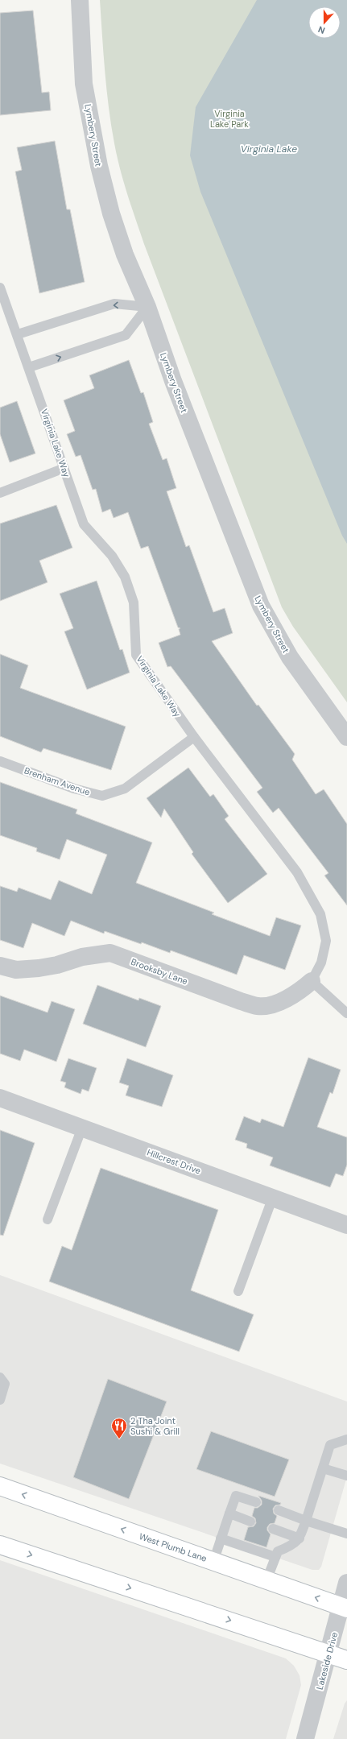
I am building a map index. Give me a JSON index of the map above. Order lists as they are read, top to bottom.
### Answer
{
  "streets": {
    "main road": ["West Plumb Lane"],
    "street": [
      "Lymbery Street",
      "Brooksby Lane",
      "Hillcrest Drive",
      "Lakeside Drive"
    ],
    "lane": ["Virginia Lake Way", "Brenham Avenue"]
  },
  "crossings": [
    ["Virginia Lake Way", "Brenham Avenue"],
    ["Virginia Lake Way", "Brooksby Lane"],
    ["West Plumb Lane", "Lakeside Drive"]
  ],
  "water": ["Virginia Lake"],
  "parks": ["Virginia Lake Park"],
  "places": {
    "restaurant": ["2 Tha Joint Sushi & Grill"]
  },
  "north": "bottom"
}
